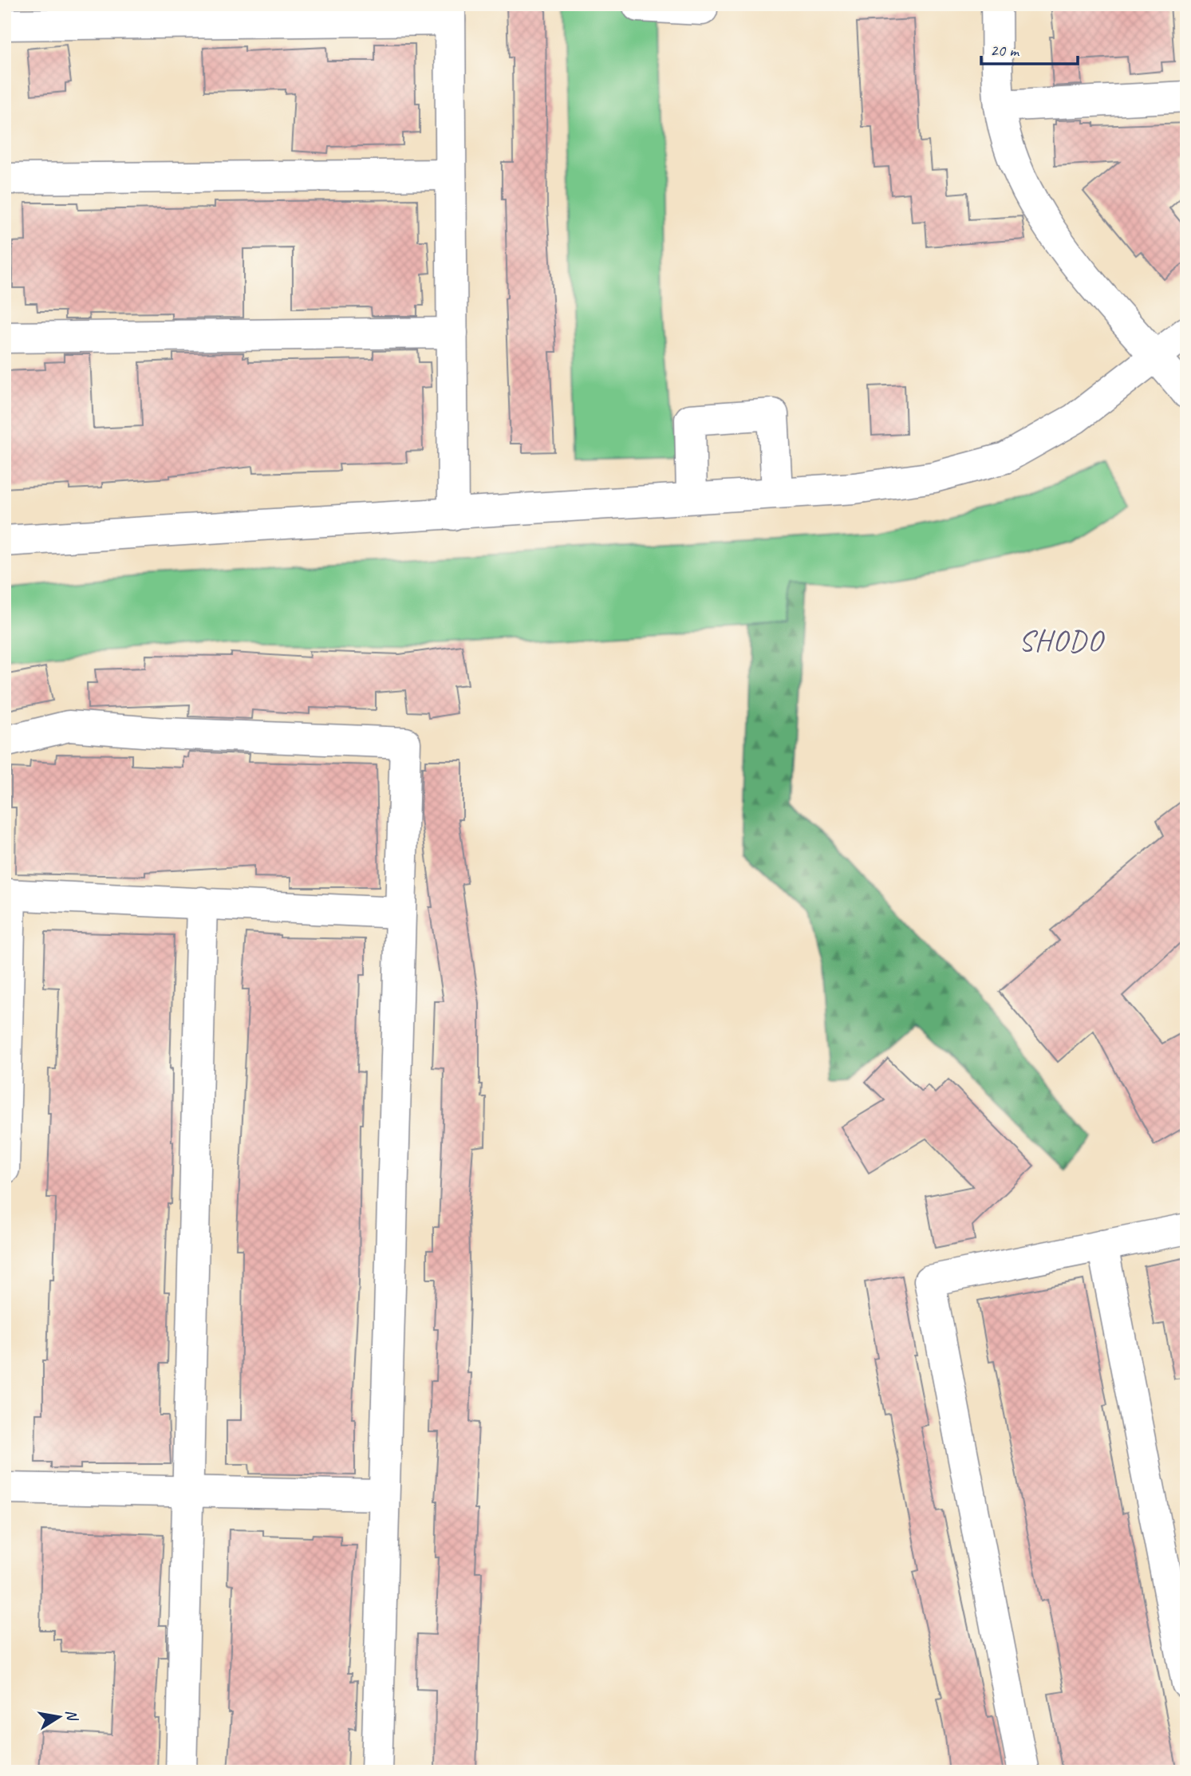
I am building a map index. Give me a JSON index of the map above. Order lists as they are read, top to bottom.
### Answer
{
  "districts": ["SHODO"],
  "scale_bar": "20 m",
  "north": "right"
}
